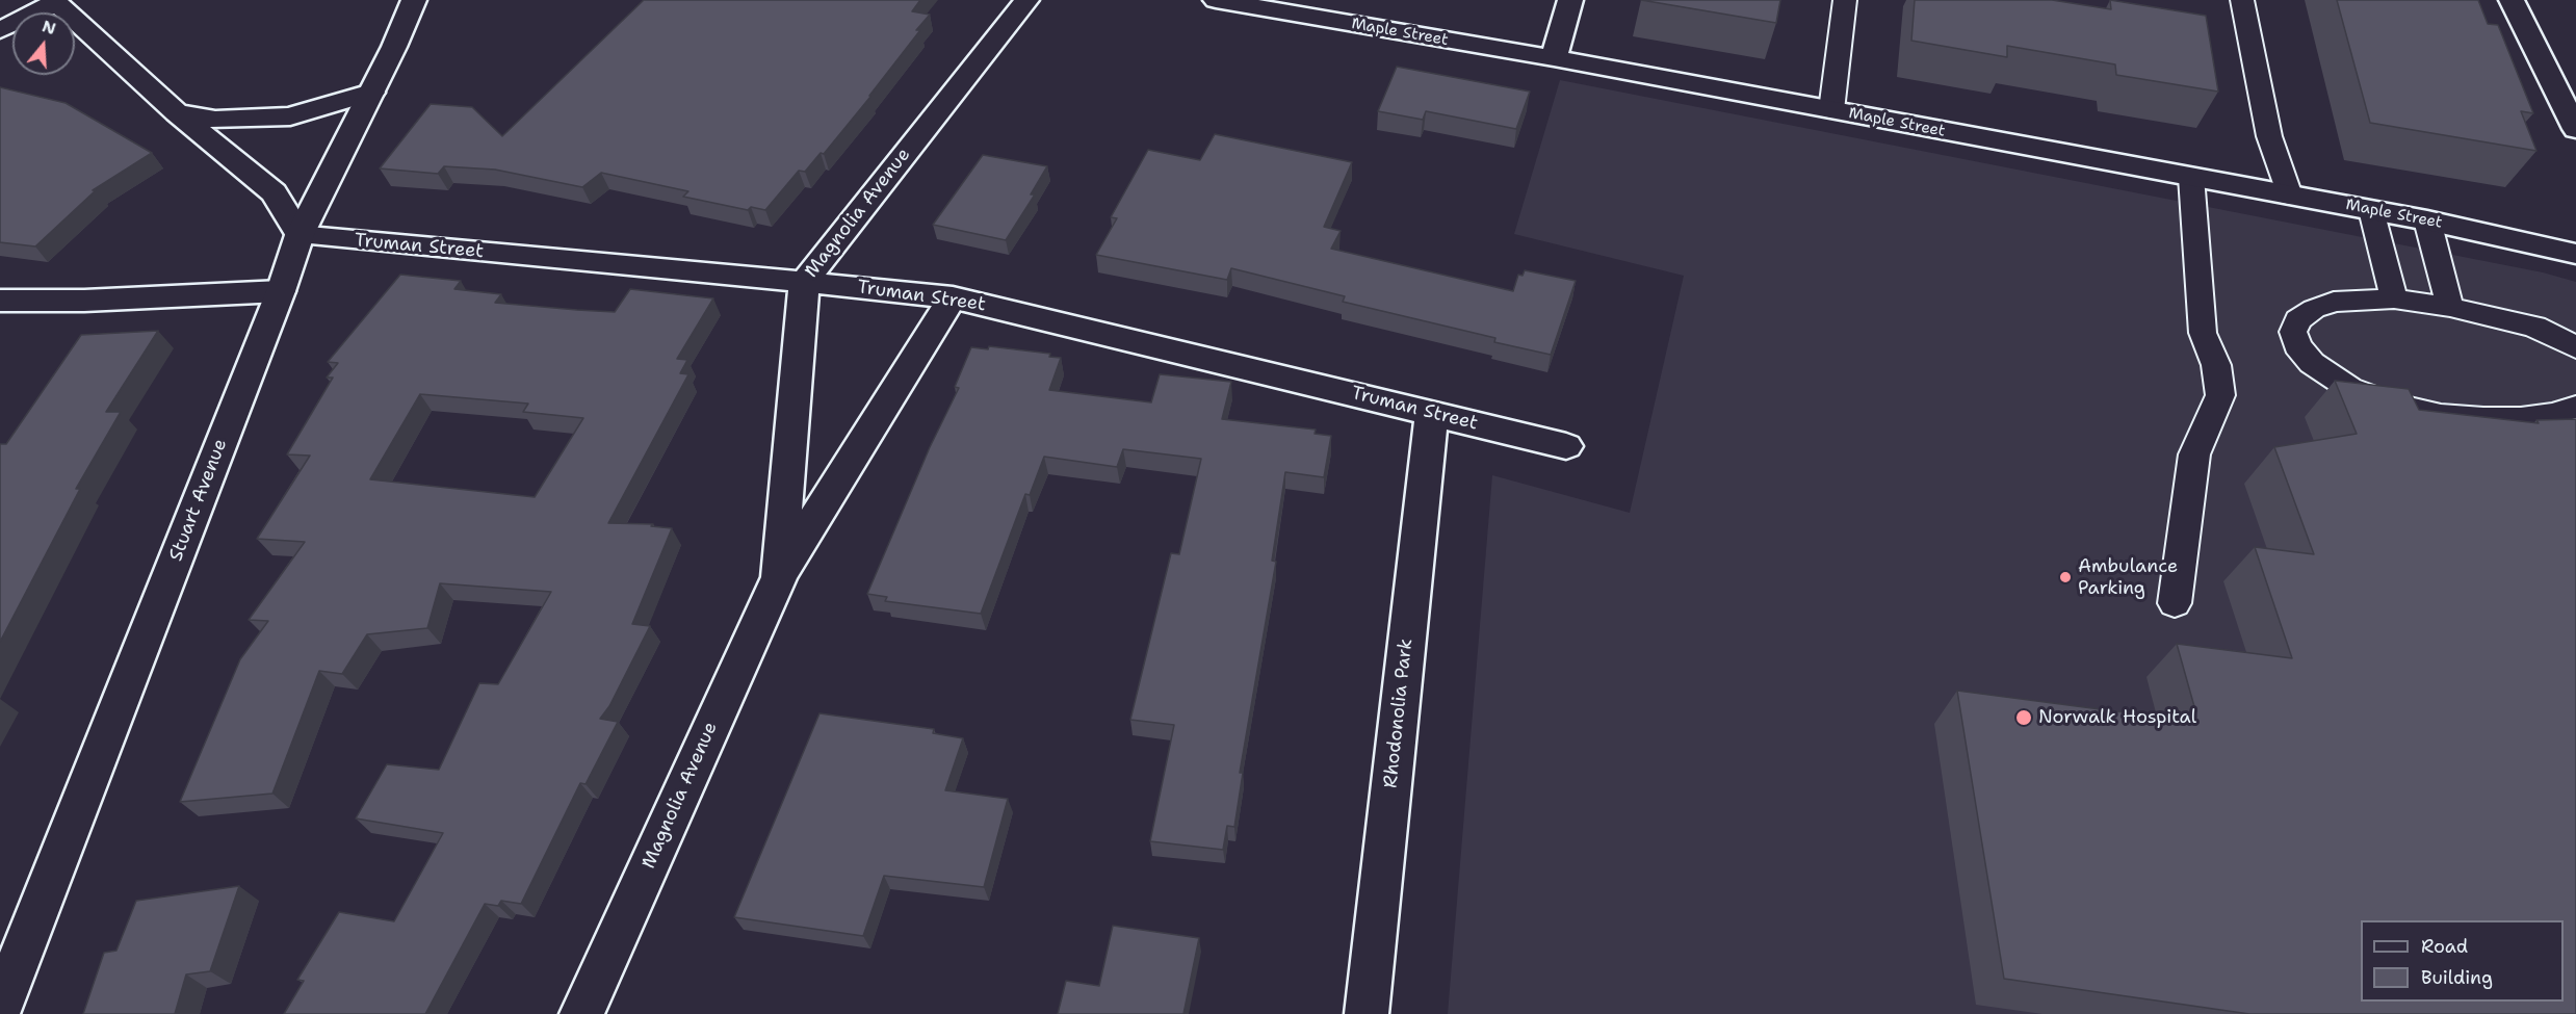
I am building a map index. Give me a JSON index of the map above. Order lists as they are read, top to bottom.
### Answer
{
  "streets": {
    "street": [
      "Maple Street",
      "Magnolia Avenue",
      "Truman Street",
      "Stuart Avenue",
      "Rhodonolia Park"
    ]
  },
  "crossings": [
    ["Magnolia Avenue", "Truman Street"],
    ["Truman Street", "Stuart Avenue"],
    ["Truman Street", "Rhodonolia Park"]
  ],
  "places": ["Ambulance Parking", "Norwalk Hospital"],
  "legend": ["Road", "Building"],
  "north": "top"
}
